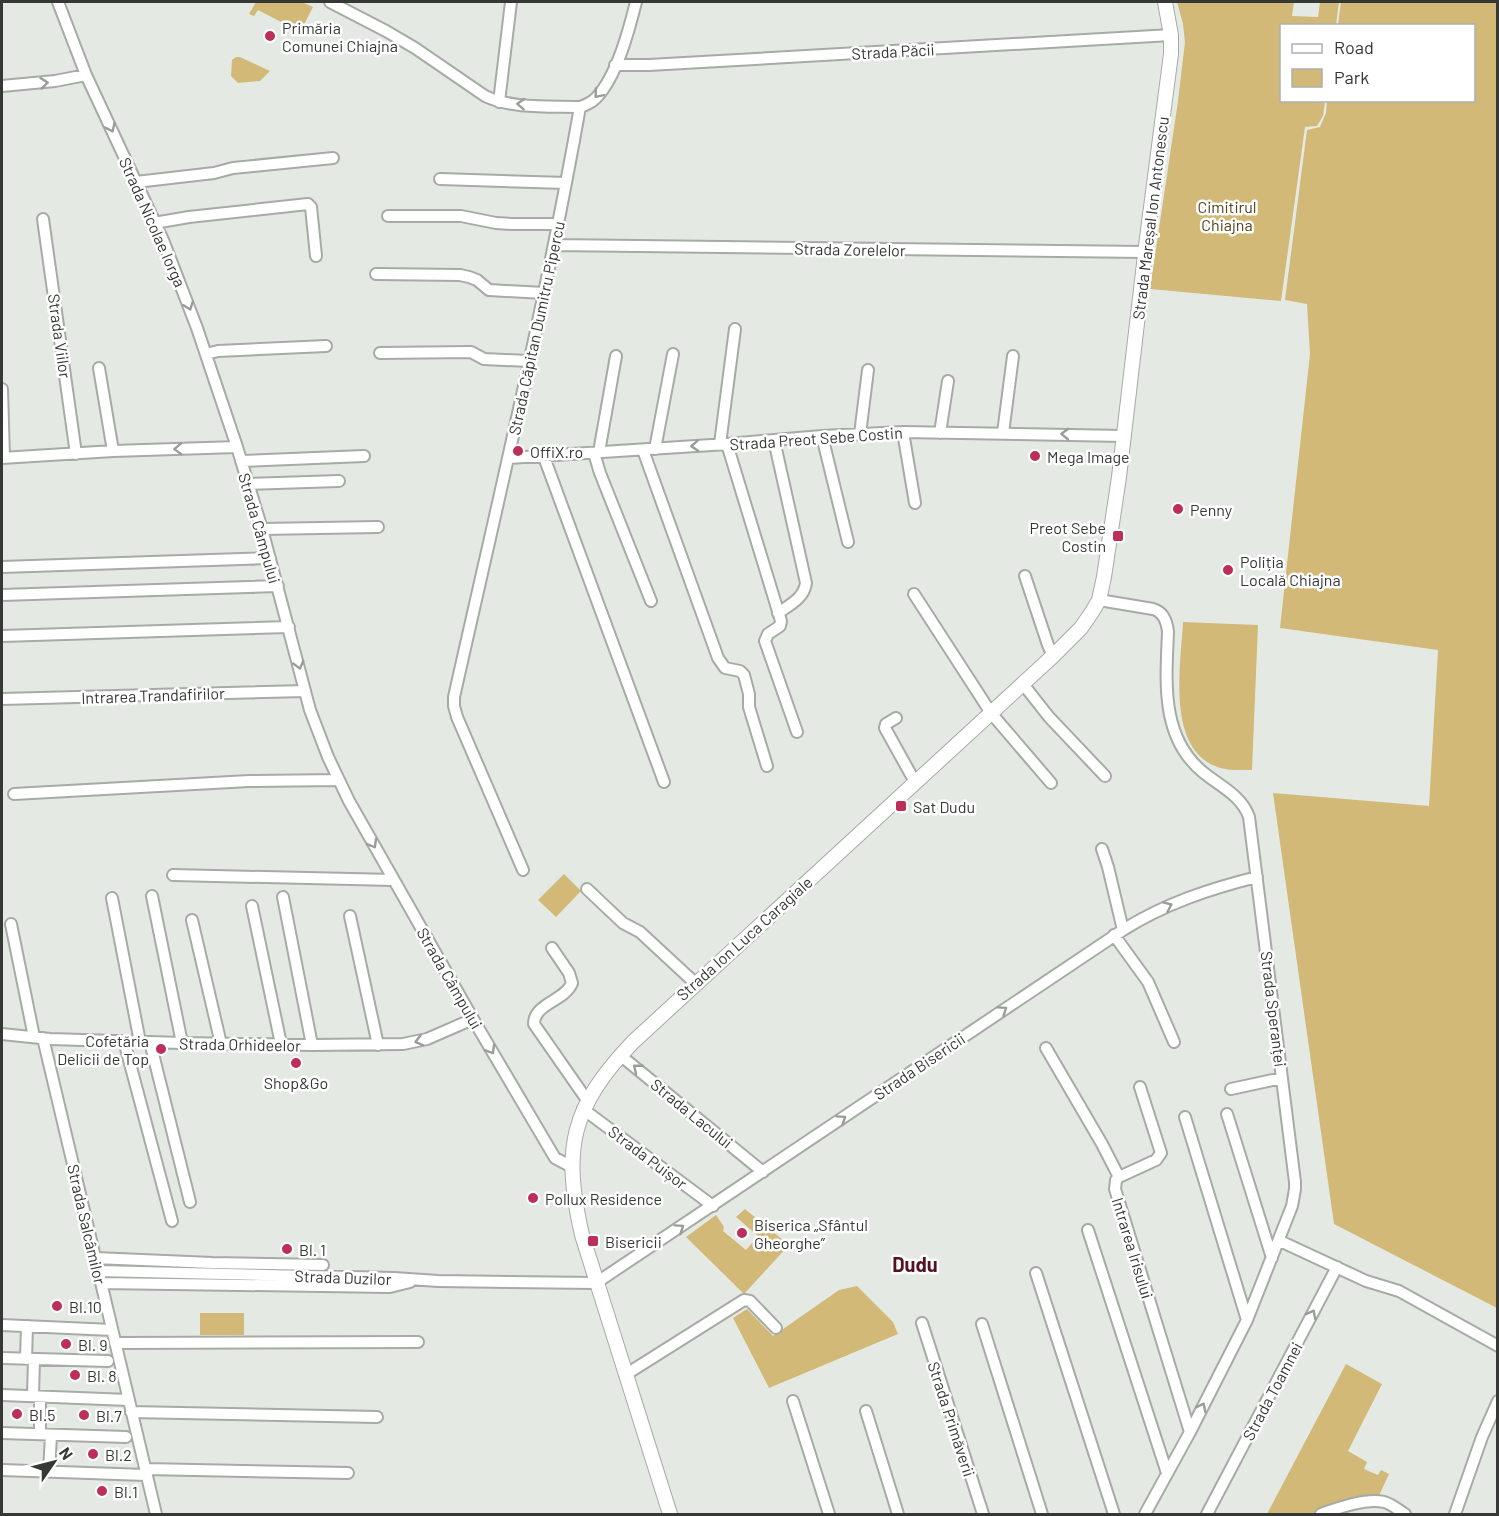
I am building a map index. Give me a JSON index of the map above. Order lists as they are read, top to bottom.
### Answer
{
  "streets": {
    "main road": ["Strada Mareșal Ion Antonescu", "Strada Ion Luca Caragiale"],
    "street": [
      "Strada Păcii",
      "Strada Nicolae Iorga",
      "Strada Zorelelor",
      "Strada Căpitan Dumitru Pipercu",
      "Strada Viilor",
      "Strada Preot Sebe Costin",
      "Strada Câmpului",
      "Intrarea Trandafirilor",
      "Strada Speranței",
      "Strada Orhideelor",
      "Strada Bisericii",
      "Strada Lacului",
      "Strada Puișor",
      "Strada Salcâmilor",
      "Intrarea Irisului",
      "Strada Duzilor",
      "Strada Toamnei",
      "Strada Primăverii"
    ]
  },
  "crossings": [
    ["Strada Păcii", "Strada Mareșal Ion Antonescu"],
    ["Strada Mareșal Ion Antonescu", "Strada Zorelelor"],
    ["Strada Mareșal Ion Antonescu", "Strada Preot Sebe Costin"],
    ["Strada Mareșal Ion Antonescu", "Strada Ion Luca Caragiale"],
    ["Strada Nicolae Iorga", "Strada Câmpului"],
    ["Strada Zorelelor", "Strada Căpitan Dumitru Pipercu"],
    ["Strada Căpitan Dumitru Pipercu", "Strada Preot Sebe Costin"],
    ["Strada Preot Sebe Costin", "Strada Ion Luca Caragiale"],
    ["Strada Câmpului", "Intrarea Trandafirilor"],
    ["Strada Câmpului", "Strada Ion Luca Caragiale"],
    ["Strada Câmpului", "Strada Orhideelor"],
    ["Strada Ion Luca Caragiale", "Strada Speranței"],
    ["Strada Ion Luca Caragiale", "Strada Bisericii"],
    ["Strada Ion Luca Caragiale", "Strada Lacului"],
    ["Strada Ion Luca Caragiale", "Strada Puișor"],
    ["Strada Ion Luca Caragiale", "Strada Duzilor"],
    ["Strada Speranței", "Strada Bisericii"],
    ["Strada Speranței", "Intrarea Irisului"],
    ["Strada Orhideelor", "Strada Salcâmilor"],
    ["Strada Bisericii", "Strada Lacului"],
    ["Strada Bisericii", "Strada Puișor"],
    ["Strada Bisericii", "Strada Duzilor"],
    ["Strada Salcâmilor", "Strada Duzilor"]
  ],
  "one_way": [
    "Strada Nicolae Iorga",
    "Strada Câmpului",
    "Strada Bisericii",
    "Strada Lacului",
    "Strada Toamnei"
  ],
  "districts": ["Dudu"],
  "parks": ["Cimitirul Chiajna"],
  "places": {
    "other": [
      "Primăria Comunei Chiajna",
      "OffiX.ro",
      "Mega Image",
      "Penny",
      "Poliția Locală Chiajna",
      "Cofetăria Delicii de Top",
      "Shop&Go",
      "Pollux Residence",
      "Biserica „Sfântul Gheorghe”",
      "Bl. 1",
      "Bl.10",
      "Bl. 9",
      "Bl. 8",
      "Bl.5",
      "Bl.7",
      "Bl.2",
      "Bl.1"
    ],
    "transit": ["Preot Sebe Costin", "Sat Dudu", "Bisericii"]
  },
  "legend": ["Road", "Park"],
  "north": "top right"
}
